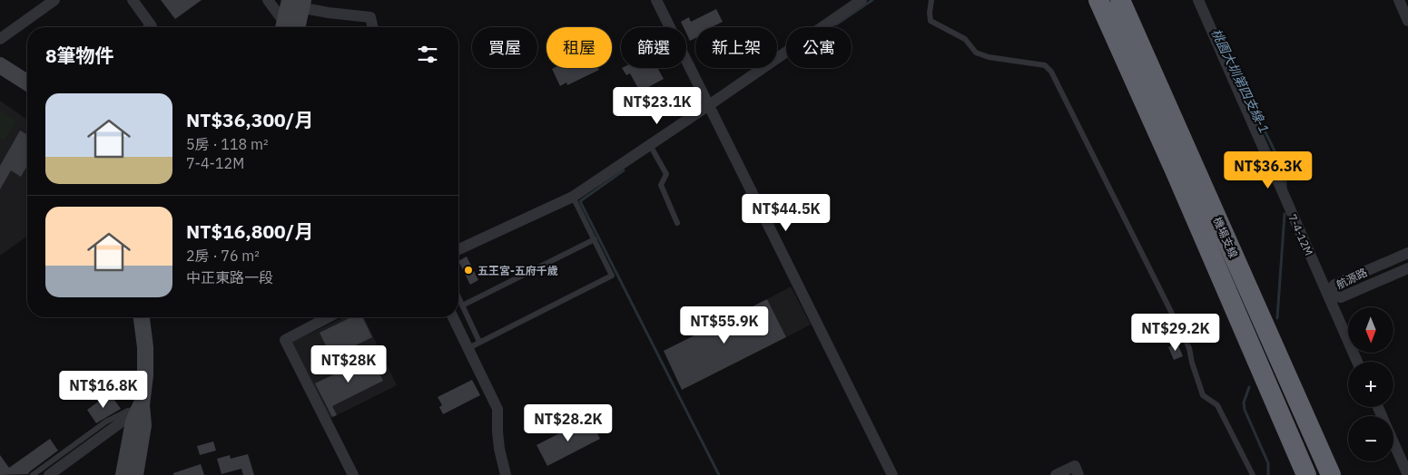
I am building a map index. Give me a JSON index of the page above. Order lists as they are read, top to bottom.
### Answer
{
  "streets": {
    "highway": ["機場支線"],
    "street": ["7-4-12M", "航源路"]
  },
  "crossings": [
    ["7-4-12M", "航源路"]
  ],
  "water": ["桃園大圳第四支線-1"],
  "places": ["五王宮-五府千歲"],
  "north": "bottom",
  "page": {
    "chip": [
      "買屋",
      "租屋",
      "篩選",
      "新上架",
      "公寓"
    ],
    "heading": "8筆物件",
    "list": [
      {
        "name": "NT$36,300/月",
        "note": "5房 · 118 m² · 7-4-12M"
      },
      {
        "name": "NT$16,800/月",
        "note": "2房 · 76 m² · 中正東路一段"
      }
    ],
    "price": [
      "NT$23.1K",
      "NT$36.3K",
      "NT$44.5K",
      "NT$55.9K",
      "NT$29.2K",
      "NT$28K",
      "NT$16.8K",
      "NT$28.2K"
    ],
    "map_buttons": ["+", "−"]
  }
}
